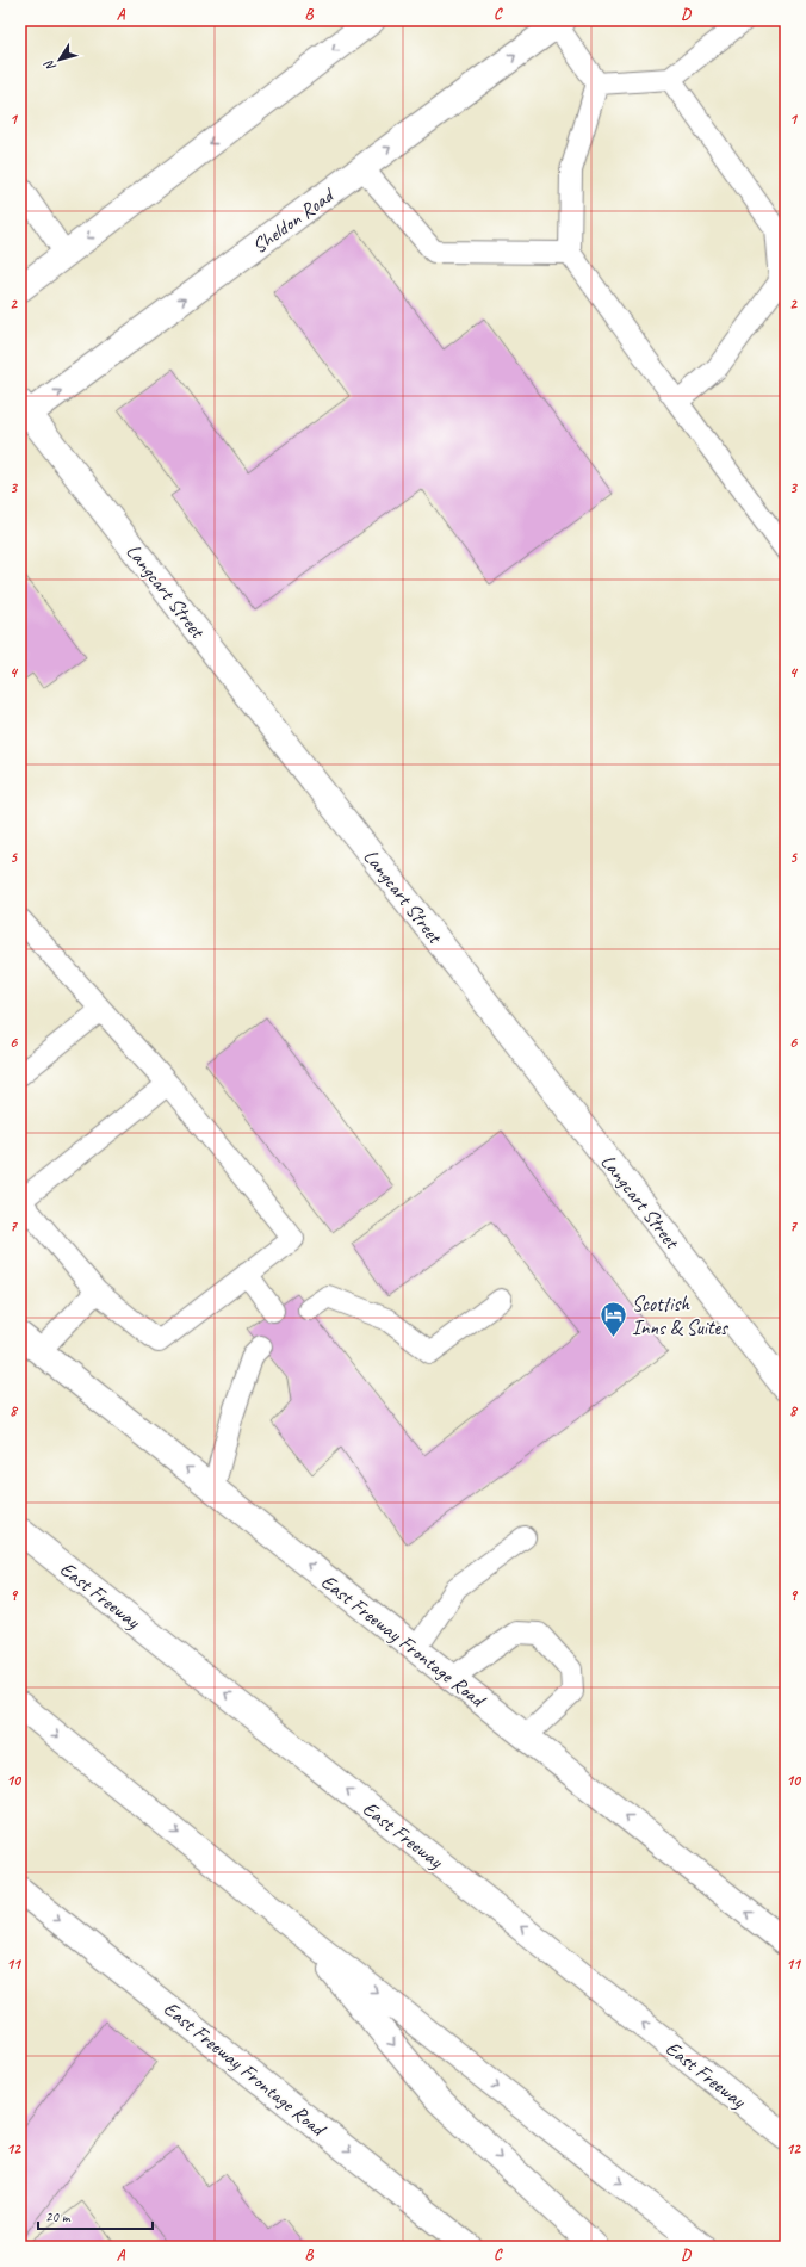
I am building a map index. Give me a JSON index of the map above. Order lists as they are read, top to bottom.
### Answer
{
  "streets": {
    "main road": [
      "Sheldon Road",
      "Langcart Street",
      "East Freeway",
      "East Freeway Frontage Road"
    ]
  },
  "crossings": [
    ["Sheldon Road", "Langcart Street"]
  ],
  "places": {
    "hotel": ["Scottish Inns & Suites"]
  },
  "scale_bar": "20 m",
  "north": "bottom left",
  "grid": {
    "columns": [
      "A",
      "B",
      "C",
      "D"
    ],
    "rows": [
      "1",
      "2",
      "3",
      "4",
      "5",
      "6",
      "7",
      "8",
      "9",
      "10",
      "11",
      "12"
    ]
  }
}
